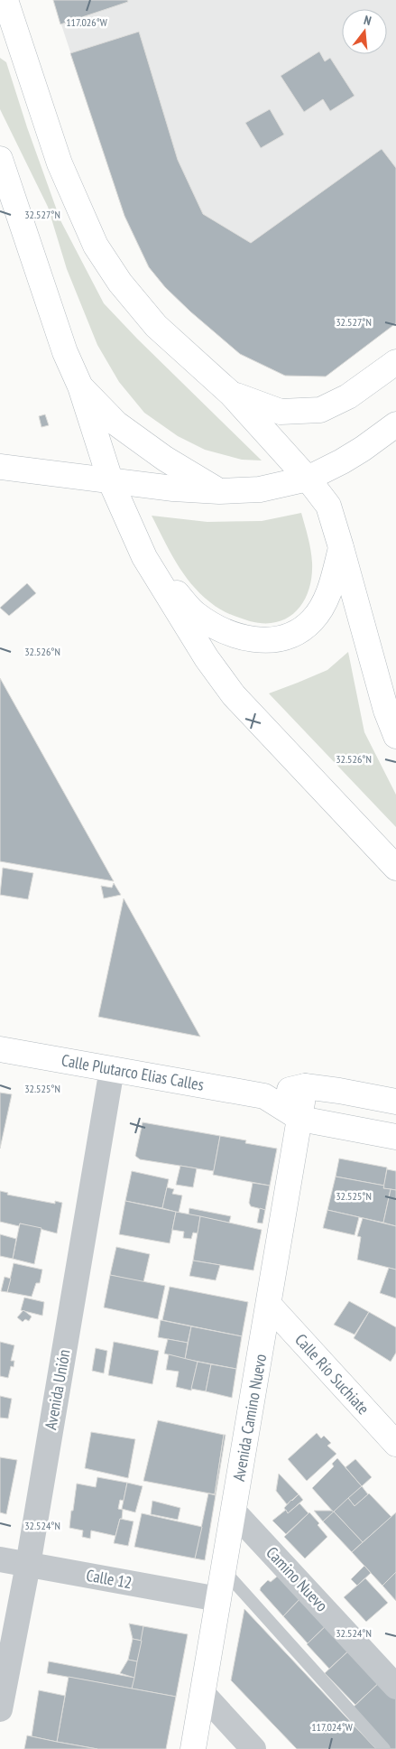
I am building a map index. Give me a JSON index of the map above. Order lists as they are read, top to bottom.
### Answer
{
  "streets": {
    "main road": ["Calle Plutarco Elias Calles", "Calle Río Suchiate", "Avenida Camino Nuevo"],
    "street": ["Avenida Unión", "Calle 12", "Camino Nuevo"]
  },
  "crossings": [
    ["Calle Plutarco Elias Calles", "Avenida Unión"],
    ["Calle Plutarco Elias Calles", "Avenida Camino Nuevo"],
    ["Calle Río Suchiate", "Avenida Camino Nuevo"],
    ["Avenida Unión", "Calle 12"],
    ["Avenida Camino Nuevo", "Calle 12"],
    ["Avenida Camino Nuevo", "Camino Nuevo"]
  ],
  "north": "top",
  "coordinates": [
    "117.026°W",
    "32.527°N",
    "32.526°N",
    "32.525°N",
    "32.524°N",
    "117.024°W"
  ]
}
